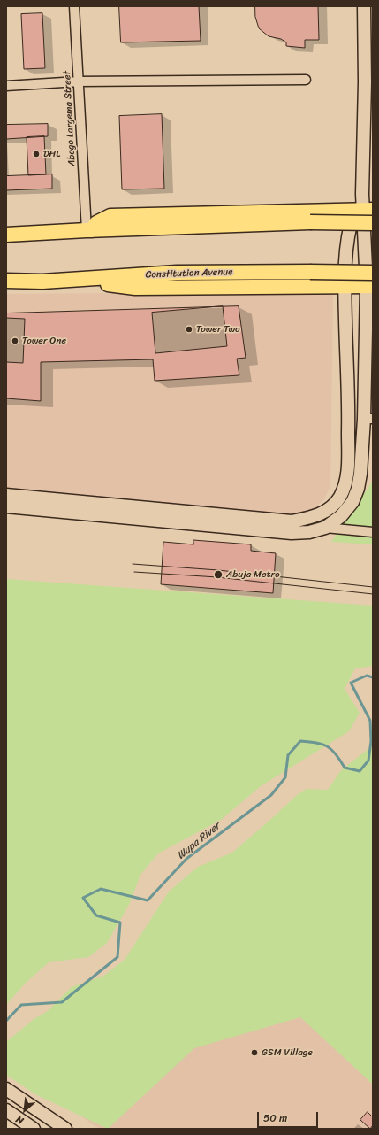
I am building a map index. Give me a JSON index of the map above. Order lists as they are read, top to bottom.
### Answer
{
  "streets": {
    "main road": ["Constitution Avenue"],
    "street": ["Abogo Largema Street"]
  },
  "water": ["Wupa River"],
  "places": [
    "DHL",
    "Tower Two",
    "Tower One",
    "Abuja Metro",
    "GSM Village"
  ],
  "scale_bar": "50 m",
  "north": "bottom left"
}
